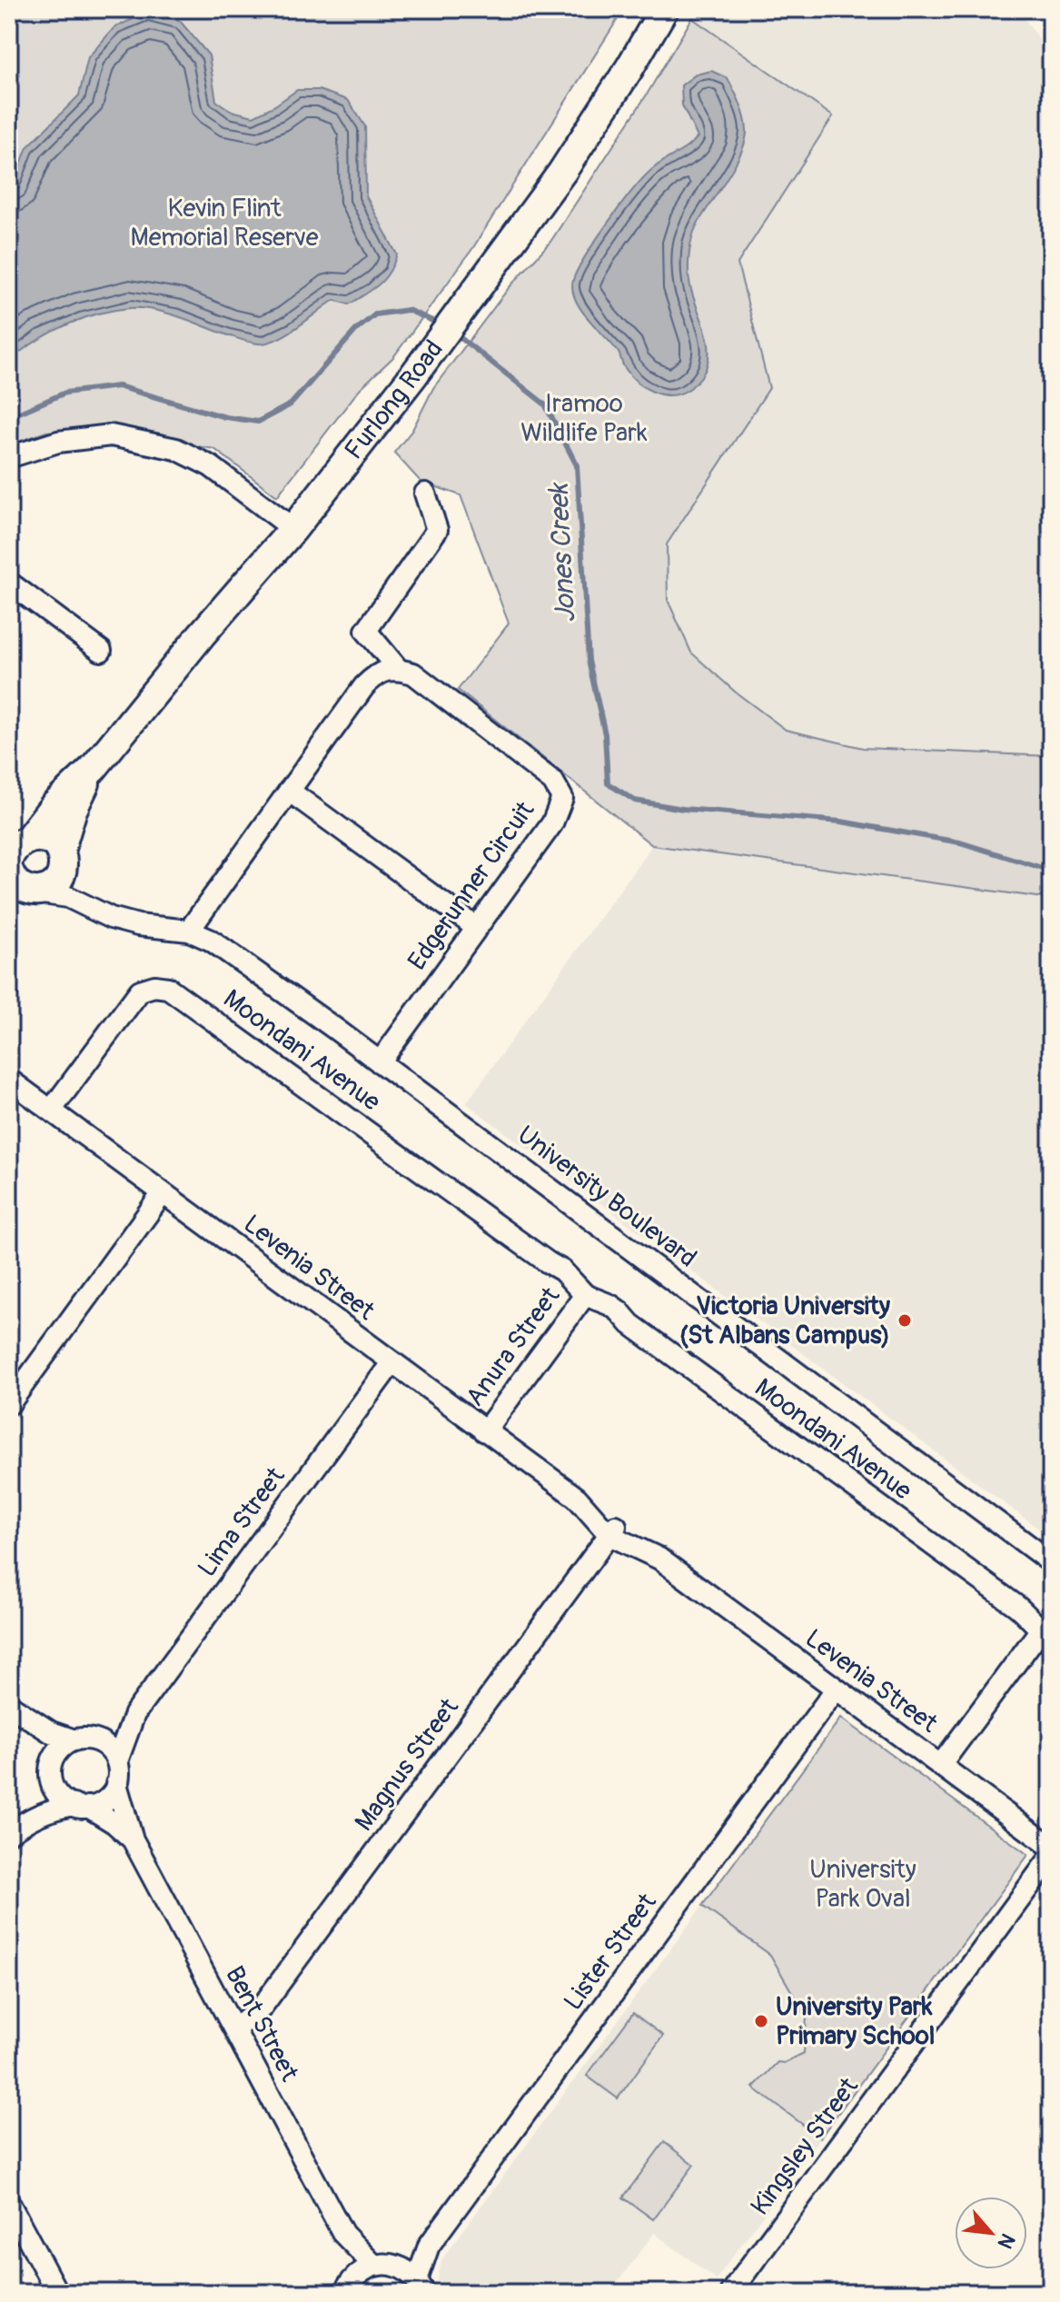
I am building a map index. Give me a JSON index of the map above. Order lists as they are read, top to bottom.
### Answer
{
  "streets": {
    "main road": ["Furlong Road"],
    "street": [
      "Edgerunner Circuit",
      "Moondani Avenue",
      "University Boulevard",
      "Levenia Street",
      "Anura Street",
      "Lima Street",
      "Magnus Street",
      "Lister Street",
      "Bent Street",
      "Kingsley Street"
    ]
  },
  "crossings": [
    ["Furlong Road", "University Boulevard"],
    ["Edgerunner Circuit", "University Boulevard"],
    ["Moondani Avenue", "Levenia Street"],
    ["Moondani Avenue", "Anura Street"],
    ["Levenia Street", "Anura Street"],
    ["Levenia Street", "Lima Street"],
    ["Levenia Street", "Magnus Street"],
    ["Levenia Street", "Lister Street"],
    ["Lima Street", "Bent Street"],
    ["Magnus Street", "Bent Street"]
  ],
  "water": ["Jones Creek"],
  "parks": ["Kevin Flint Memorial Reserve", "Iramoo Wildlife Park", "University Park Oval"],
  "places": ["Victoria University (St Albans Campus)", "University Park Primary School"],
  "north": "bottom right"
}
